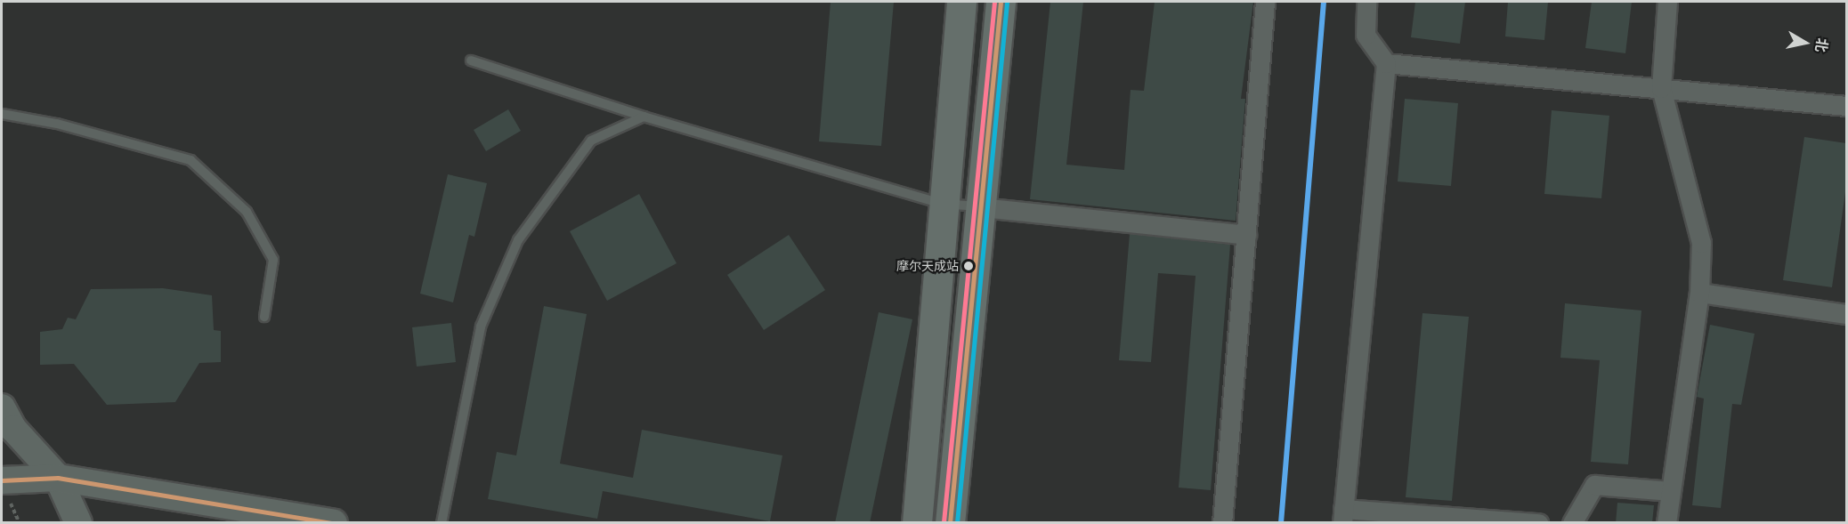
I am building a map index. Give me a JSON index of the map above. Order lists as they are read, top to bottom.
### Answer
{
  "places": ["摩尔天成站"],
  "north": "right"
}
